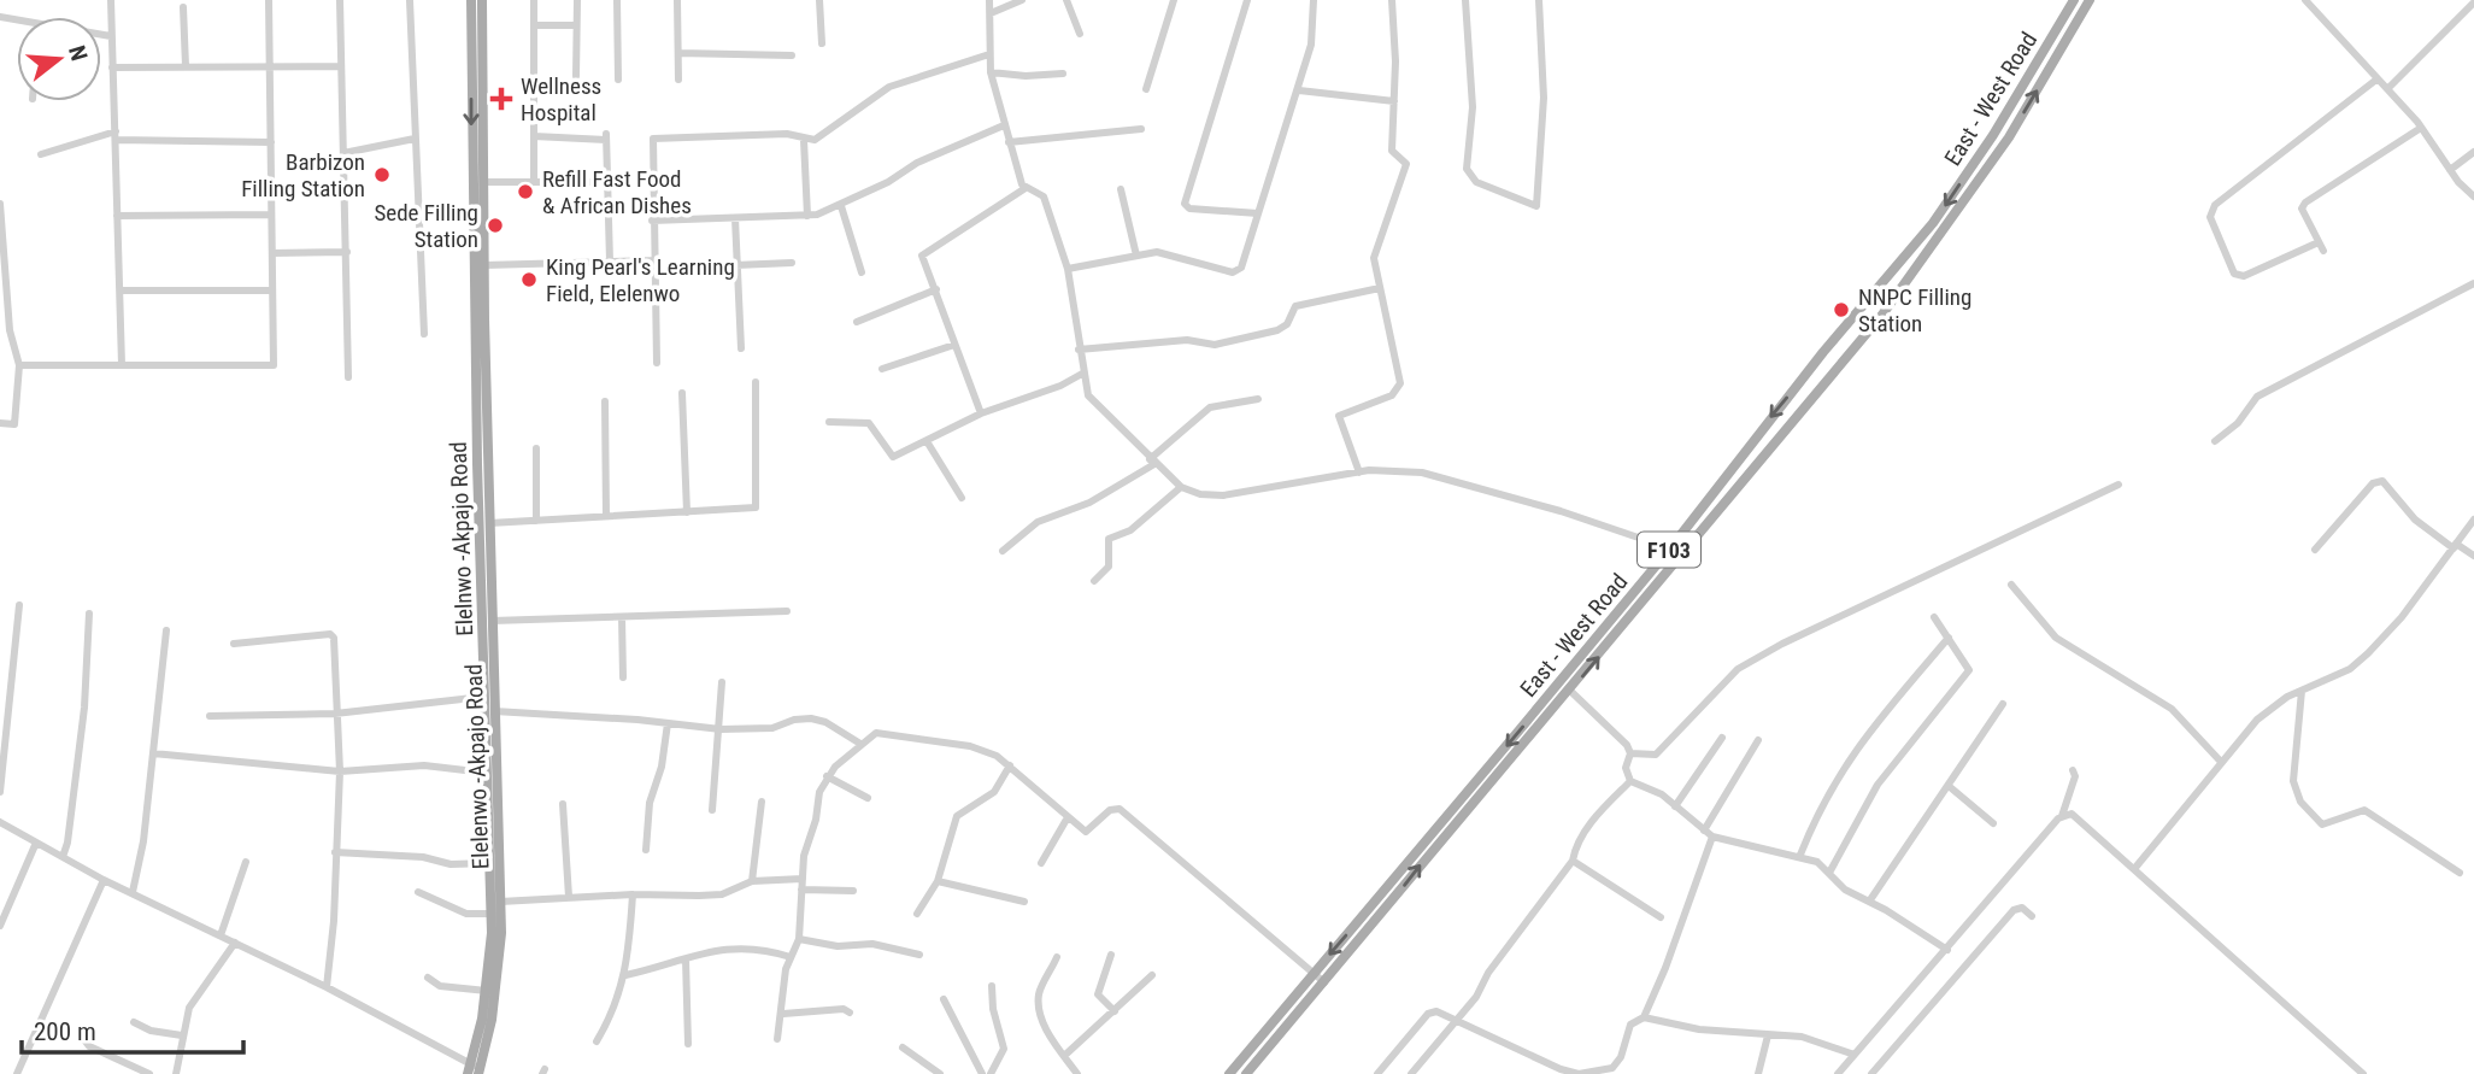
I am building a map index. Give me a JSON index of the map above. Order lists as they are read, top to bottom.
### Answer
{
  "streets": {
    "main road": [
      "East - West Road",
      "Elelnwo -Akpajo Road",
      "F103",
      "Elelenwo -Akpajo Road"
    ]
  },
  "crossings": [
    ["Elelnwo -Akpajo Road", "Elelenwo -Akpajo Road"]
  ],
  "one_way": ["Elelnwo -Akpajo Road"],
  "places": {
    "health": ["Wellness Hospital"],
    "other": [
      "Barbizon Filling Station",
      "Refill Fast Food & African Dishes",
      "Sede Filling Station",
      "King Pearl's Learning Field, Elelenwo",
      "NNPC Filling Station"
    ]
  },
  "scale_bar": "200 m",
  "north": "right"
}
